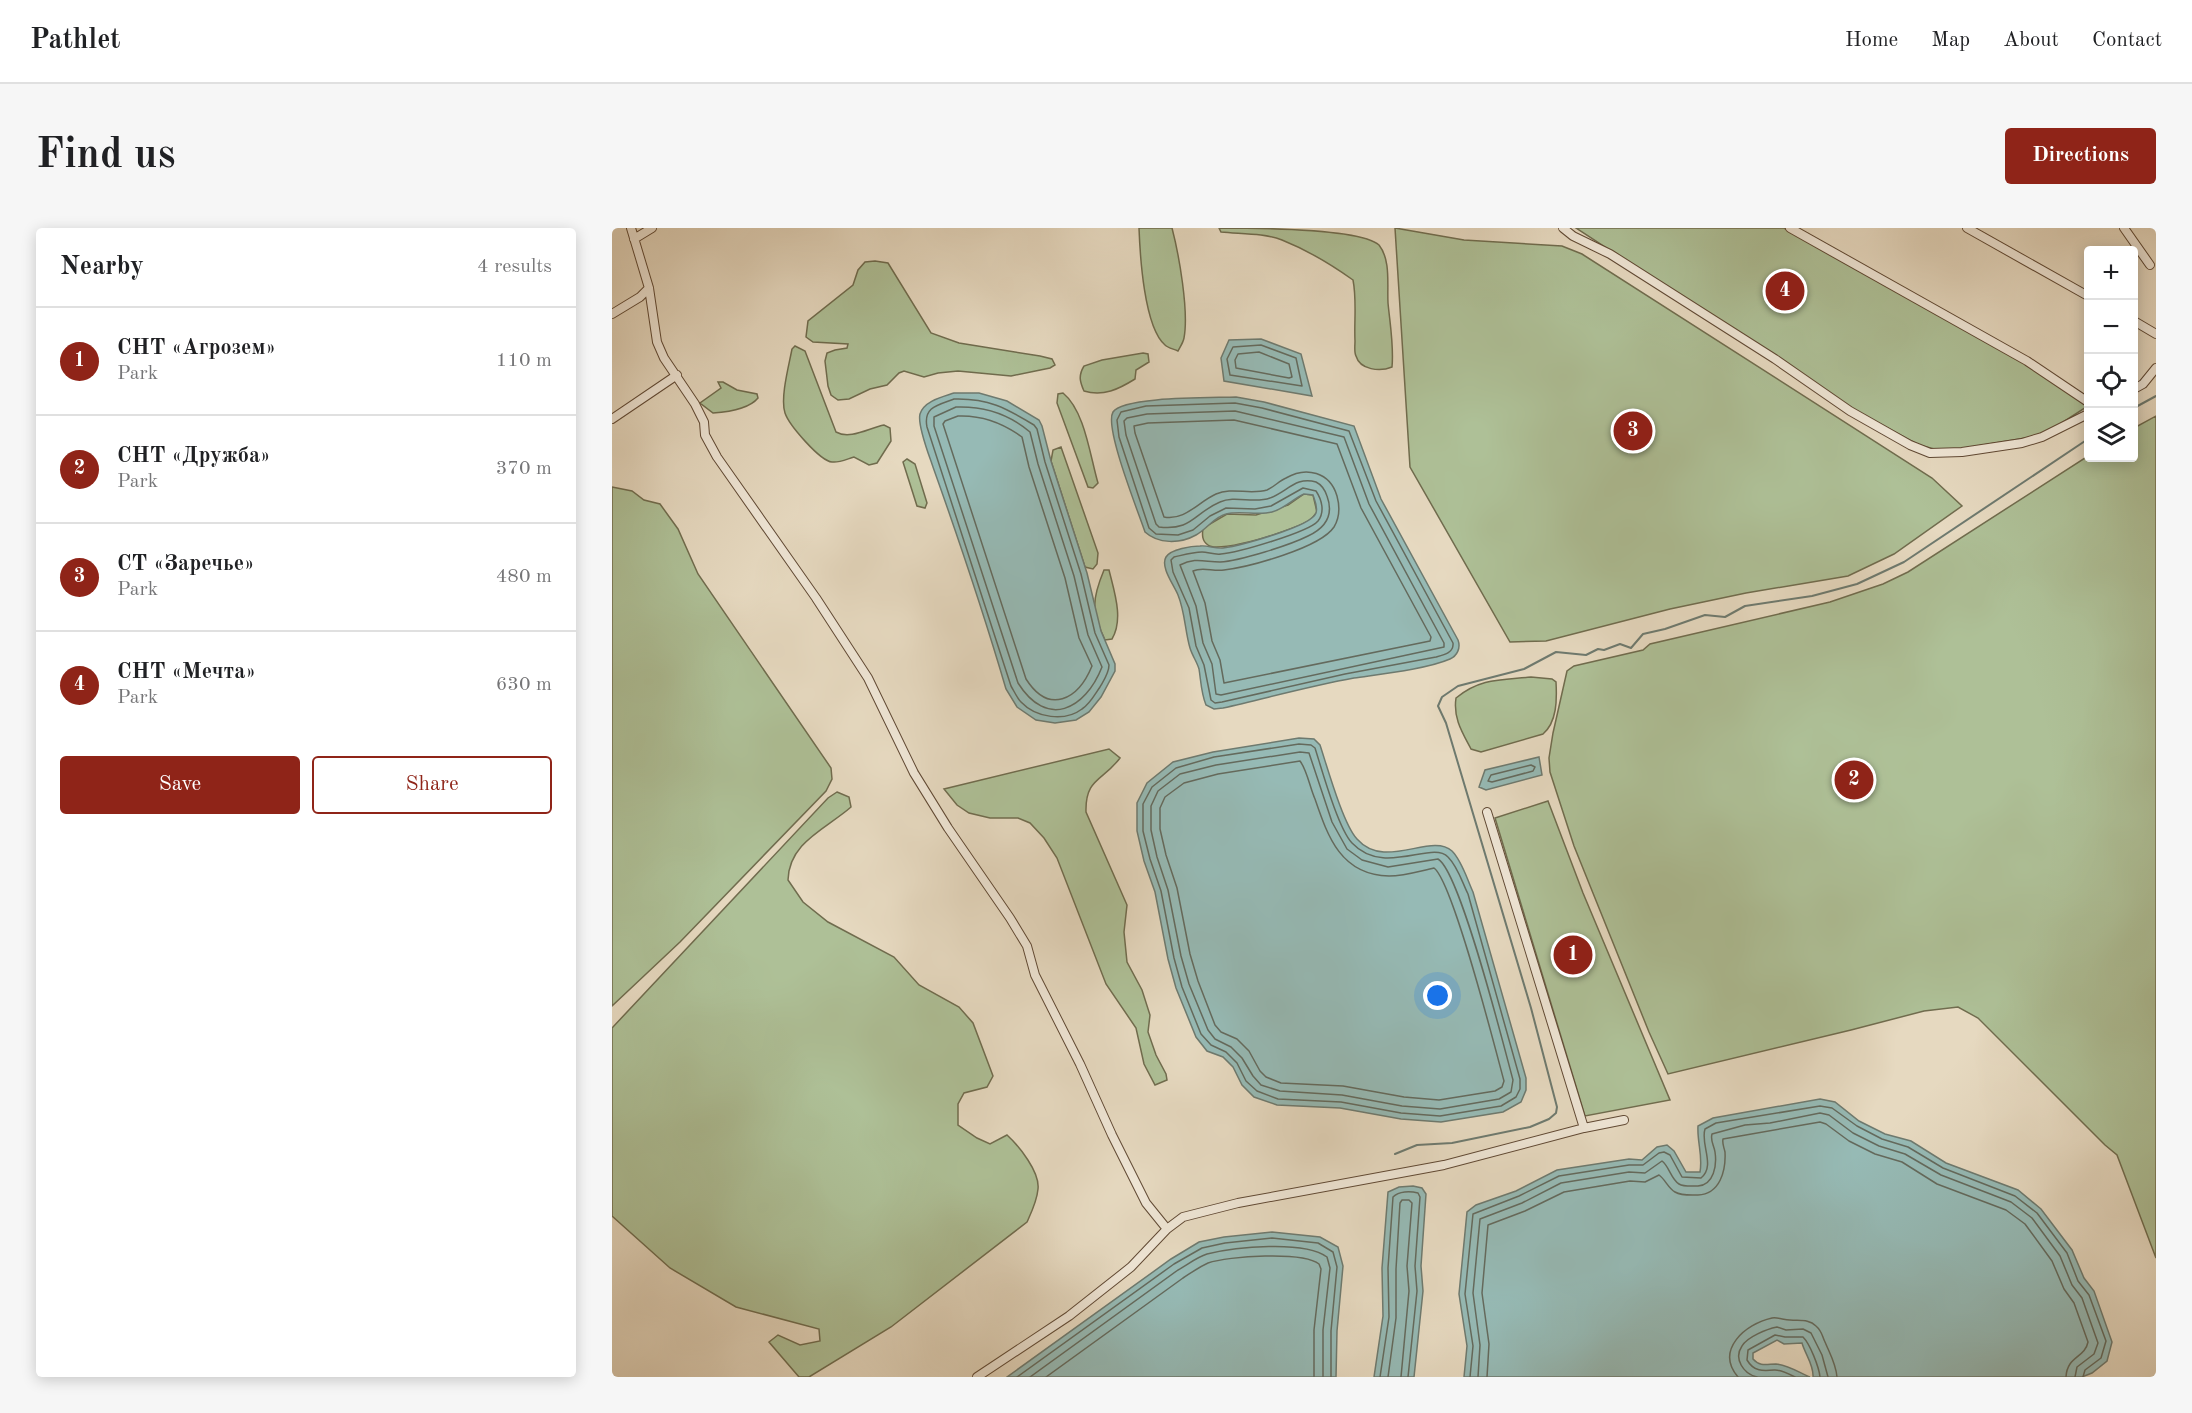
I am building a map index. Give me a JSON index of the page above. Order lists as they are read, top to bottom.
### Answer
{
  "page": {
    "header": "Pathlet",
    "nav": [
      "Home",
      "Map",
      "About",
      "Contact"
    ],
    "buttons": [
      "Directions",
      ["Save", "Share"]
    ],
    "title": "Find us",
    "heading": ["Nearby", "4 results"],
    "map_buttons": ["+", "−"],
    "pins": [
      "4",
      "3",
      "2",
      "1"
    ],
    "list": [
      {
        "mark": "1",
        "name": "СНТ «Агрозем»",
        "note": "Park",
        "value": "110 m"
      },
      {
        "mark": "2",
        "name": "СНТ «Дружба»",
        "note": "Park",
        "value": "370 m"
      },
      {
        "mark": "3",
        "name": "СТ «Заречье»",
        "note": "Park",
        "value": "480 m"
      },
      {
        "mark": "4",
        "name": "СНТ «Мечта»",
        "note": "Park",
        "value": "630 m"
      }
    ]
  }
}
